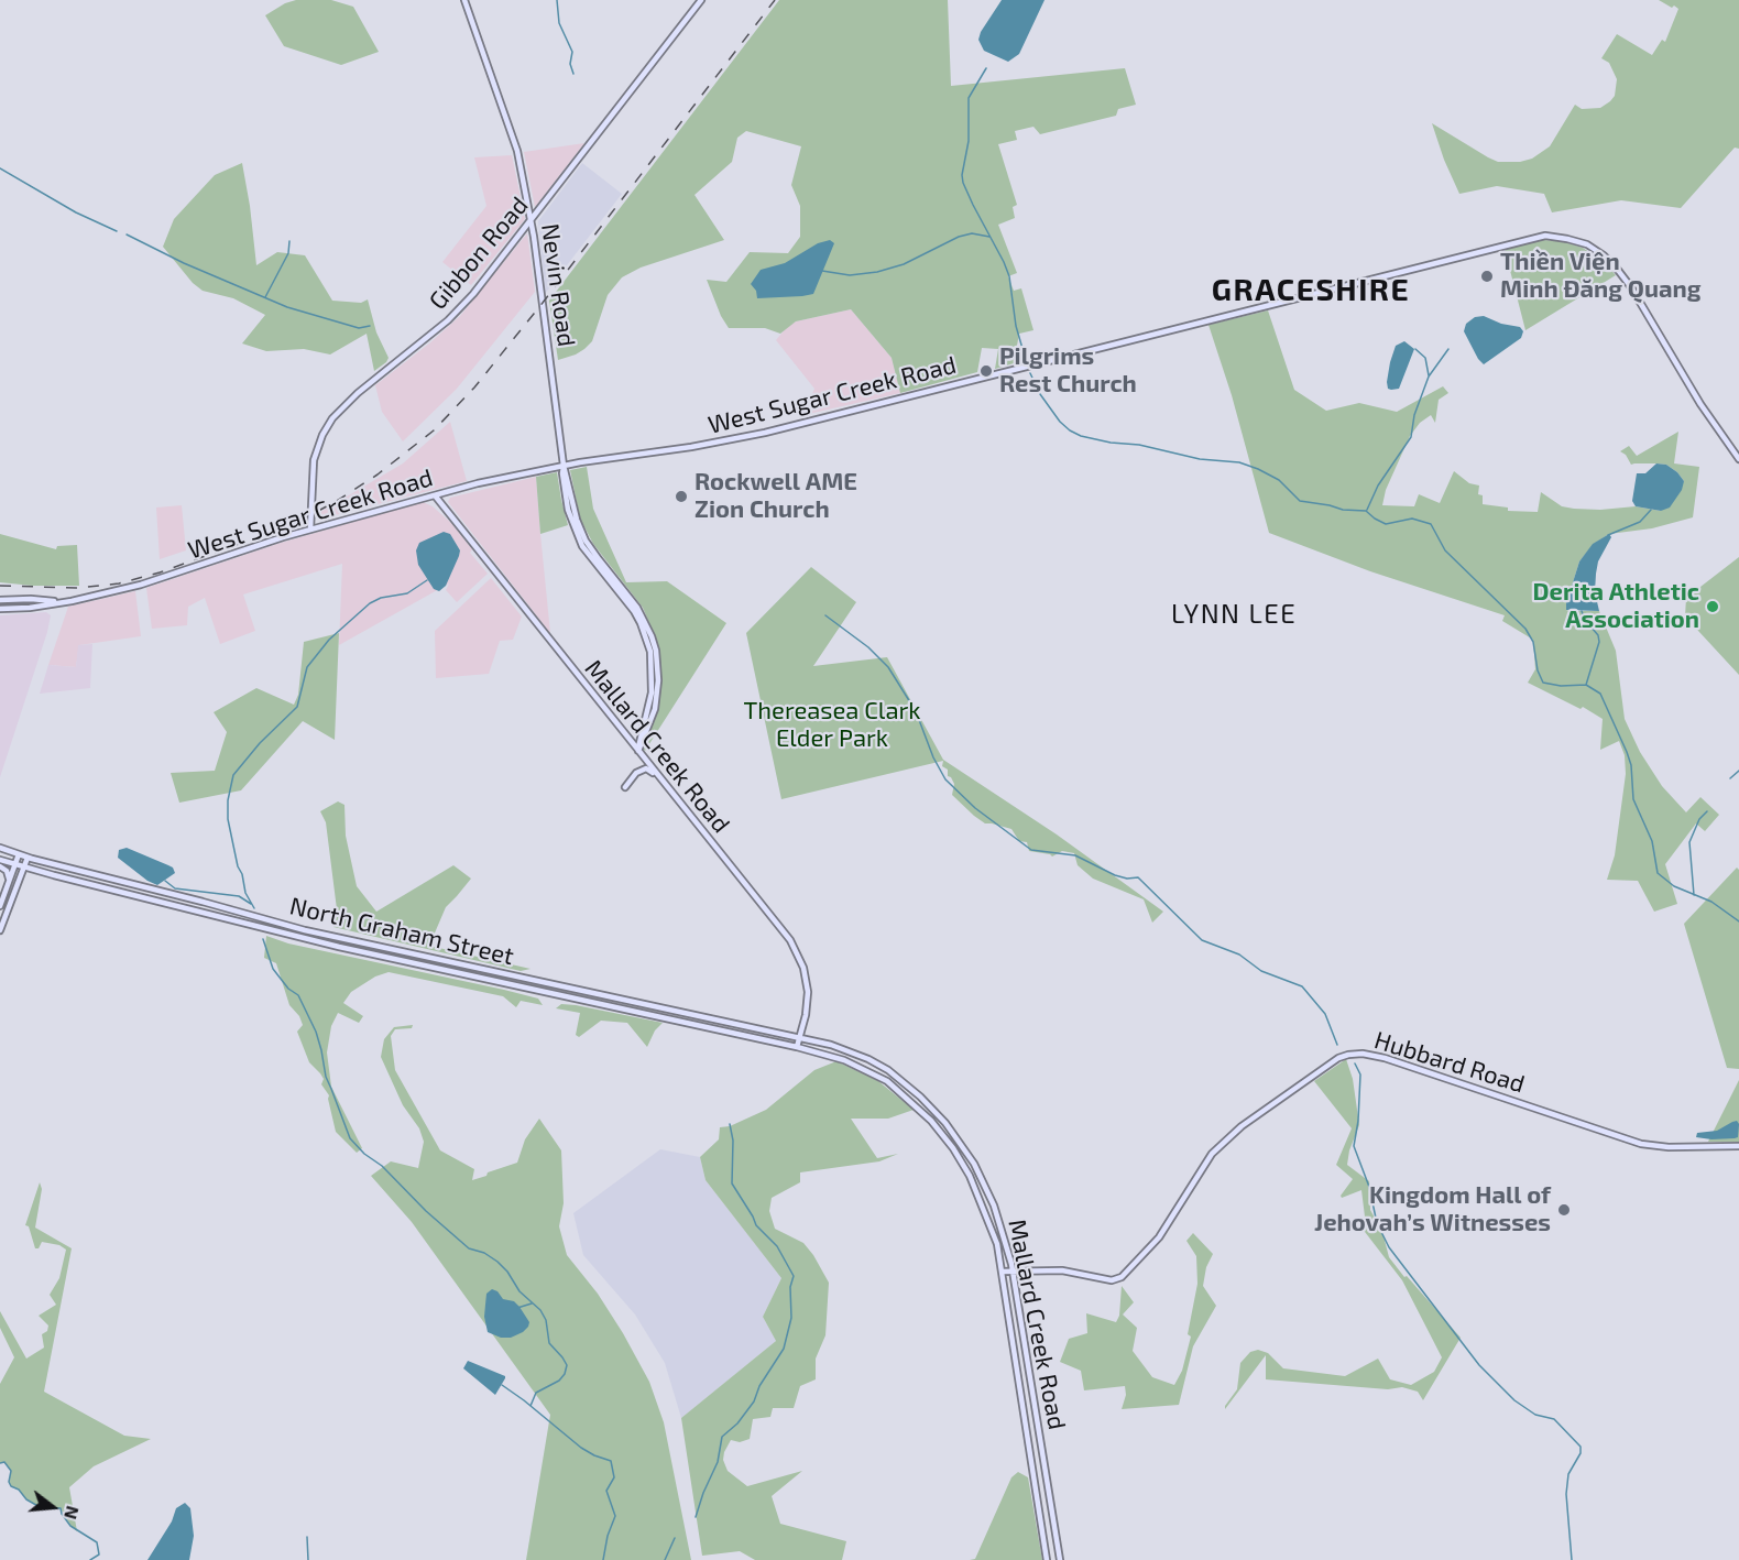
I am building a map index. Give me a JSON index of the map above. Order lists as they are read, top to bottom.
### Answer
{
  "streets": {
    "main road": [
      "Gibbon Road",
      "Nevin Road",
      "West Sugar Creek Road",
      "Mallard Creek Road",
      "North Graham Street",
      "Hubbard Road"
    ]
  },
  "crossings": [
    ["Gibbon Road", "Nevin Road"],
    ["Gibbon Road", "West Sugar Creek Road"],
    ["Nevin Road", "West Sugar Creek Road"],
    ["Nevin Road", "Mallard Creek Road"],
    ["West Sugar Creek Road", "Mallard Creek Road"],
    ["Mallard Creek Road", "North Graham Street"],
    ["Mallard Creek Road", "Hubbard Road"]
  ],
  "districts": ["GRACESHIRE", "LYNN LEE"],
  "parks": ["Thereasea Clark Elder Park"],
  "places": [
    "Thiền Viện Minh Đăng Quang",
    "Pilgrims Rest Church",
    "Rockwell AME Zion Church",
    "Derita Athletic Association",
    "Kingdom Hall of Jehovah’s Witnesses"
  ],
  "north": "right"
}
